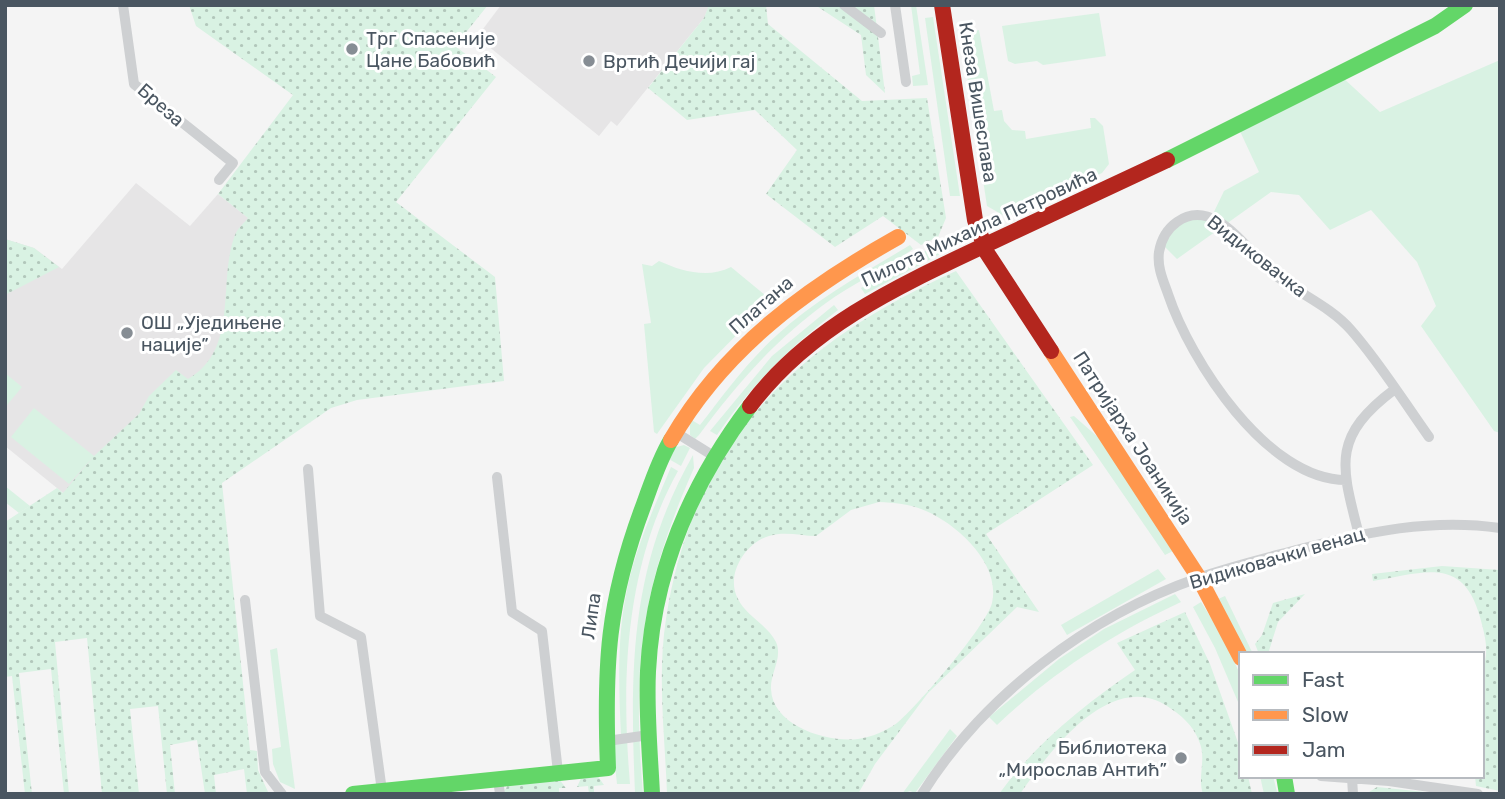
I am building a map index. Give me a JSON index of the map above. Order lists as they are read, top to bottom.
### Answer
{
  "streets": {
    "main road": [
      "Кнеза Вишеслава",
      "Пилота Михаила Петровића",
      "Платана",
      "Патријарха Јоаникија",
      "Липа"
    ],
    "street": ["Бреза", "Видиковачка", "Видиковачки венац"]
  },
  "crossings": [
    ["Кнеза Вишеслава", "Пилота Михаила Петровића"],
    ["Кнеза Вишеслава", "Патријарха Јоаникија"],
    ["Пилота Михаила Петровића", "Патријарха Јоаникија"],
    ["Платана", "Липа"],
    ["Патријарха Јоаникија", "Видиковачки венац"]
  ],
  "places": [
    "Трг Спасеније Цане Бабовић",
    "Вртић Дечији гај",
    "ОШ „Уједињене нације”",
    "Библиотека „Мирослав Антић”"
  ],
  "legend": ["Fast", "Slow", "Jam"]
}
